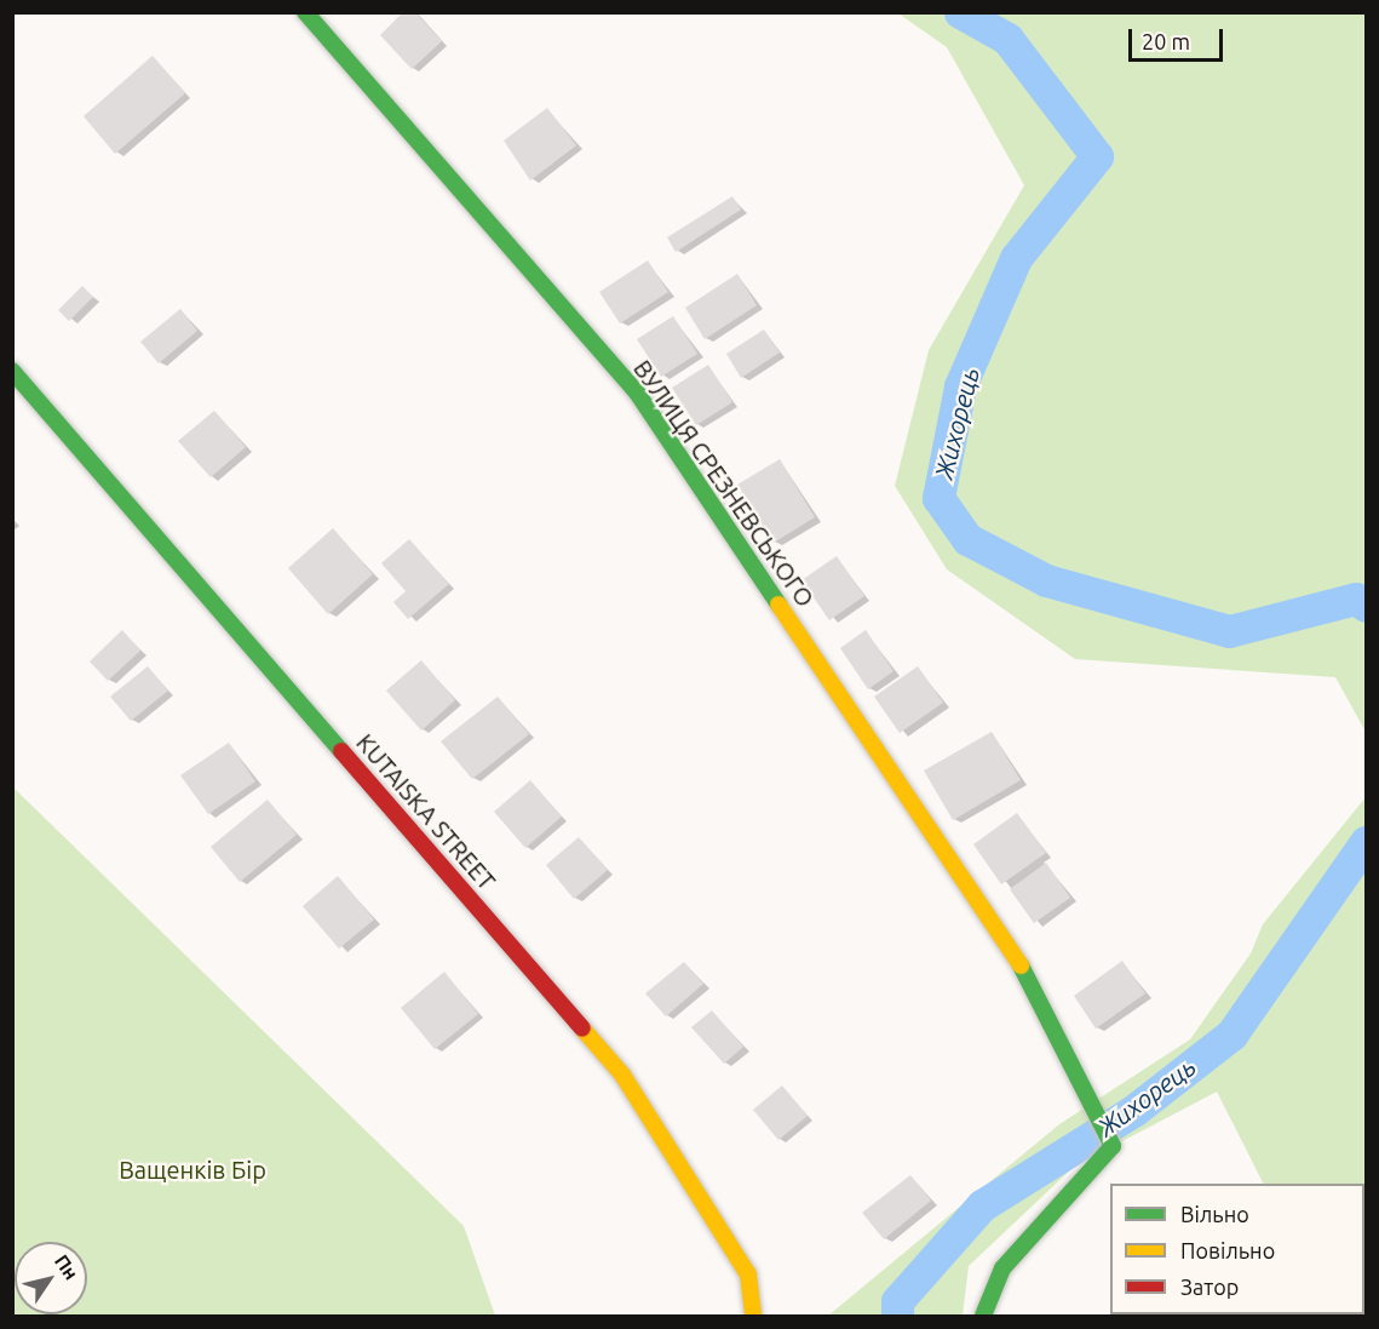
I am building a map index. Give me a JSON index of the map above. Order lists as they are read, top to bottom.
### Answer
{
  "streets": {
    "street": ["ВУЛИЦЯ СРЕЗНЕВСЬКОГО", "KUTAISKA STREET"]
  },
  "water": ["Жихорець"],
  "parks": ["Ващенків Бір"],
  "legend": ["Вільно", "Повільно", "Затор"],
  "scale_bar": "20 m",
  "north": "top right"
}
